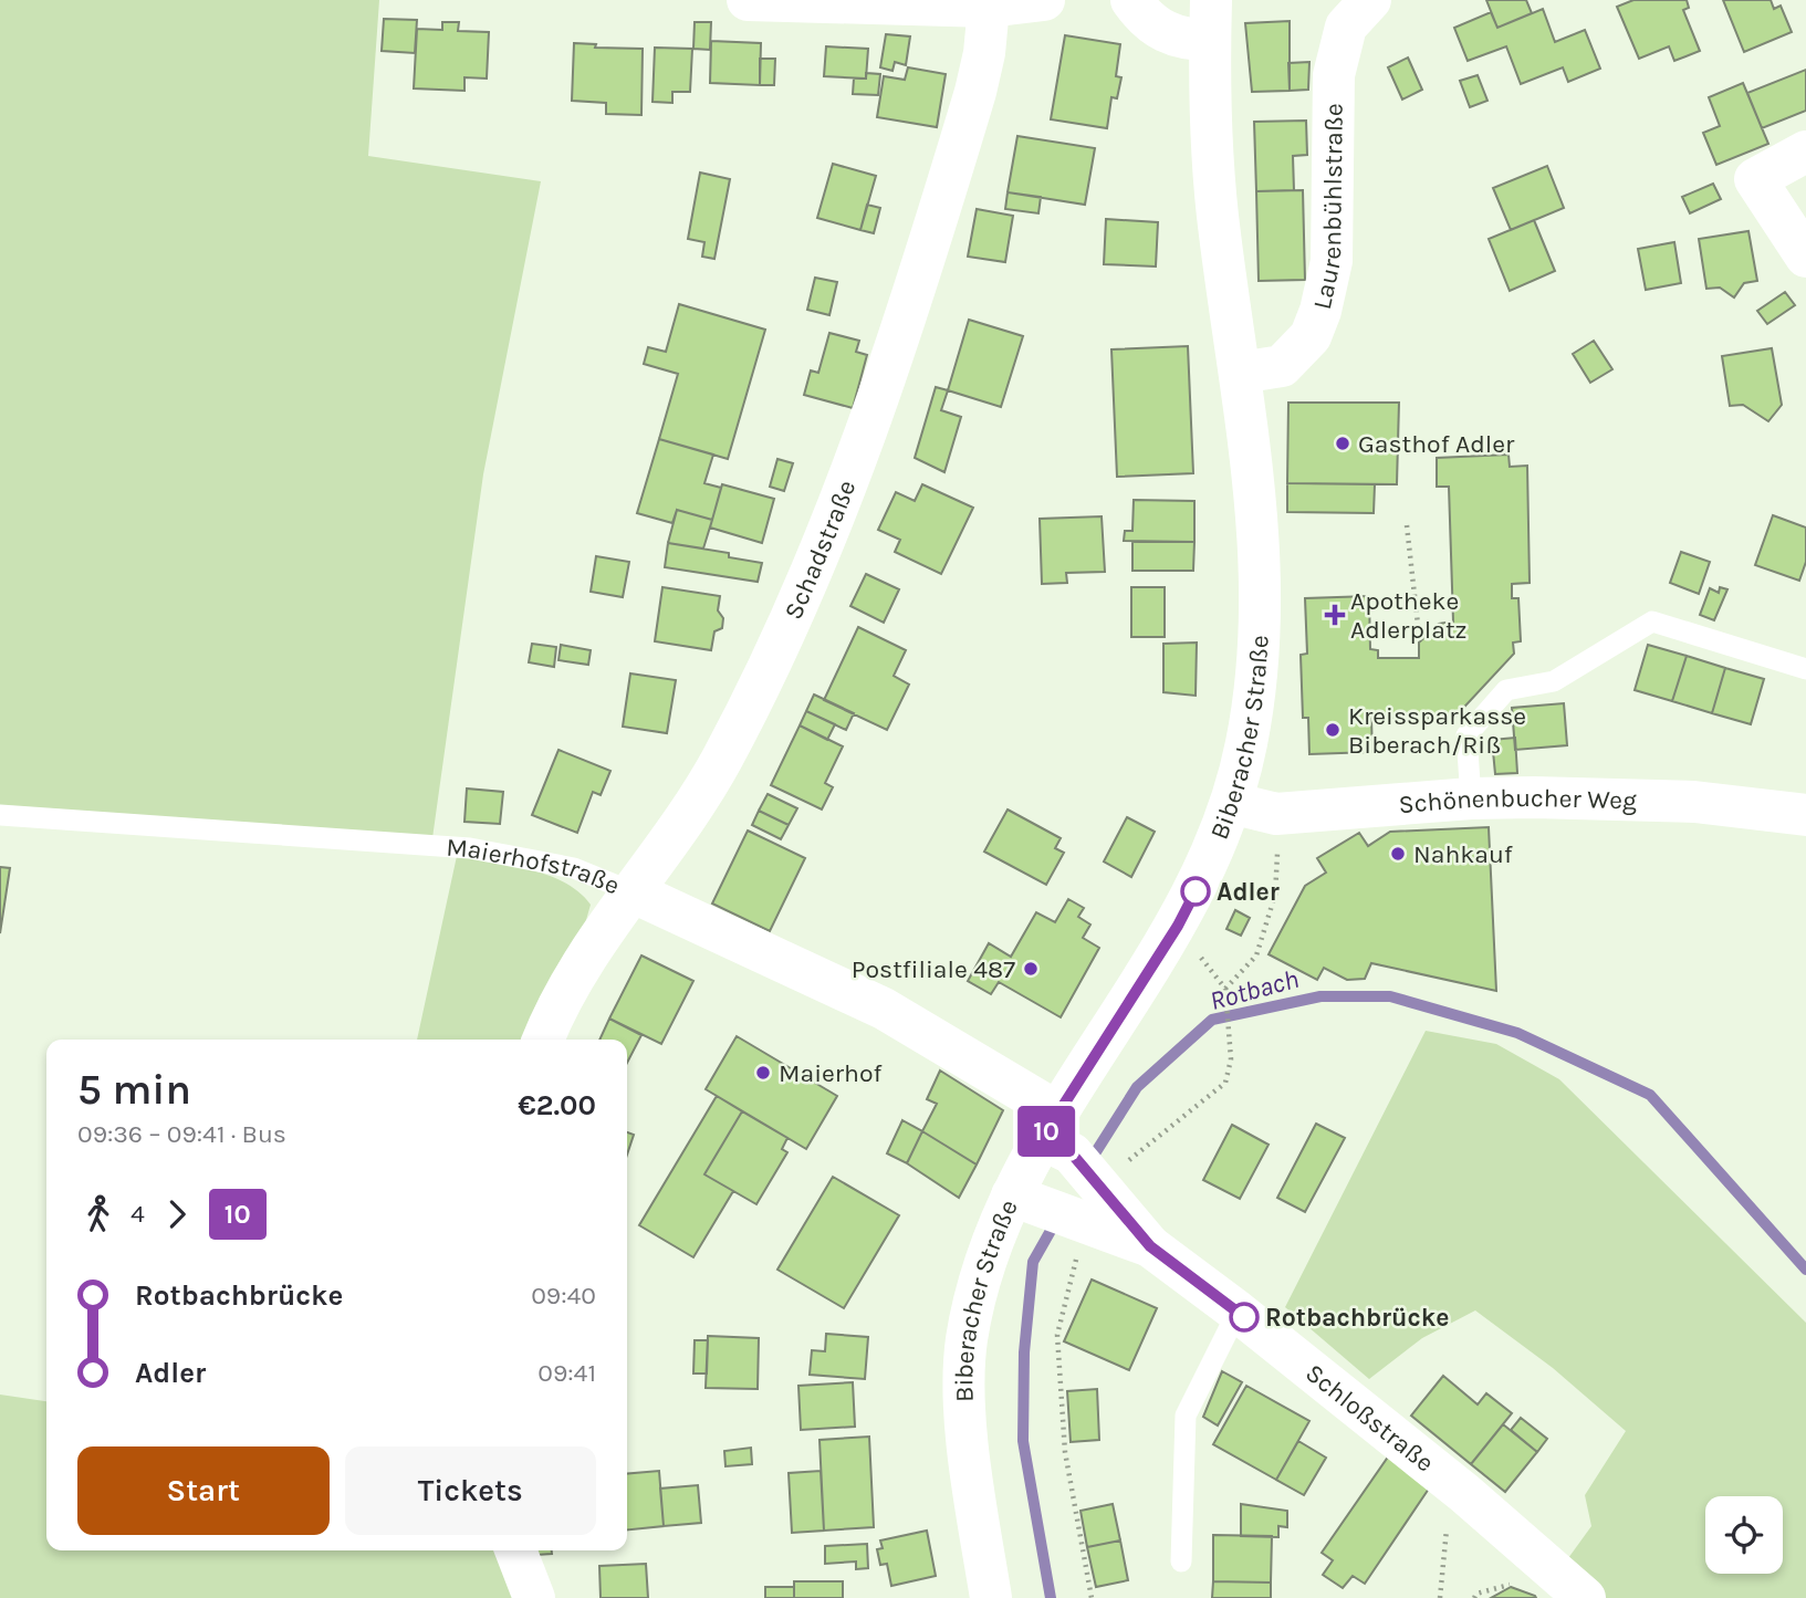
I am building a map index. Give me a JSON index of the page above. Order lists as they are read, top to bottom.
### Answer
{
  "streets": {
    "street": [
      "Laurenbühlstraße",
      "Schadstraße",
      "Biberacher Straße",
      "Schönenbucher Weg",
      "Maierhofstraße",
      "Schloßstraße"
    ]
  },
  "crossings": [
    ["Laurenbühlstraße", "Biberacher Straße"],
    ["Schadstraße", "Maierhofstraße"],
    ["Biberacher Straße", "Schönenbucher Weg"],
    ["Biberacher Straße", "Maierhofstraße"],
    ["Biberacher Straße", "Schloßstraße"],
    ["Maierhofstraße", "Schloßstraße"]
  ],
  "water": ["Rotbach"],
  "places": {
    "other": [
      "Gasthof Adler",
      "Kreissparkasse Biberach/Riß",
      "Nahkauf",
      "Adler",
      "Postfiliale 487",
      "Maierhof",
      "Rotbachbrücke"
    ],
    "health": ["Apotheke Adlerplatz"]
  },
  "lines": ["bus line 10"],
  "page": {
    "on_map": "10",
    "heading": ["5 min", "09:36 – 09:41 · Bus", "€2.00"],
    "legs": ["4", "10"],
    "list": [
      {
        "name": "Rotbachbrücke",
        "value": "09:40"
      },
      {
        "name": "Adler",
        "value": "09:41"
      }
    ],
    "buttons": ["Start", "Tickets"]
  }
}
